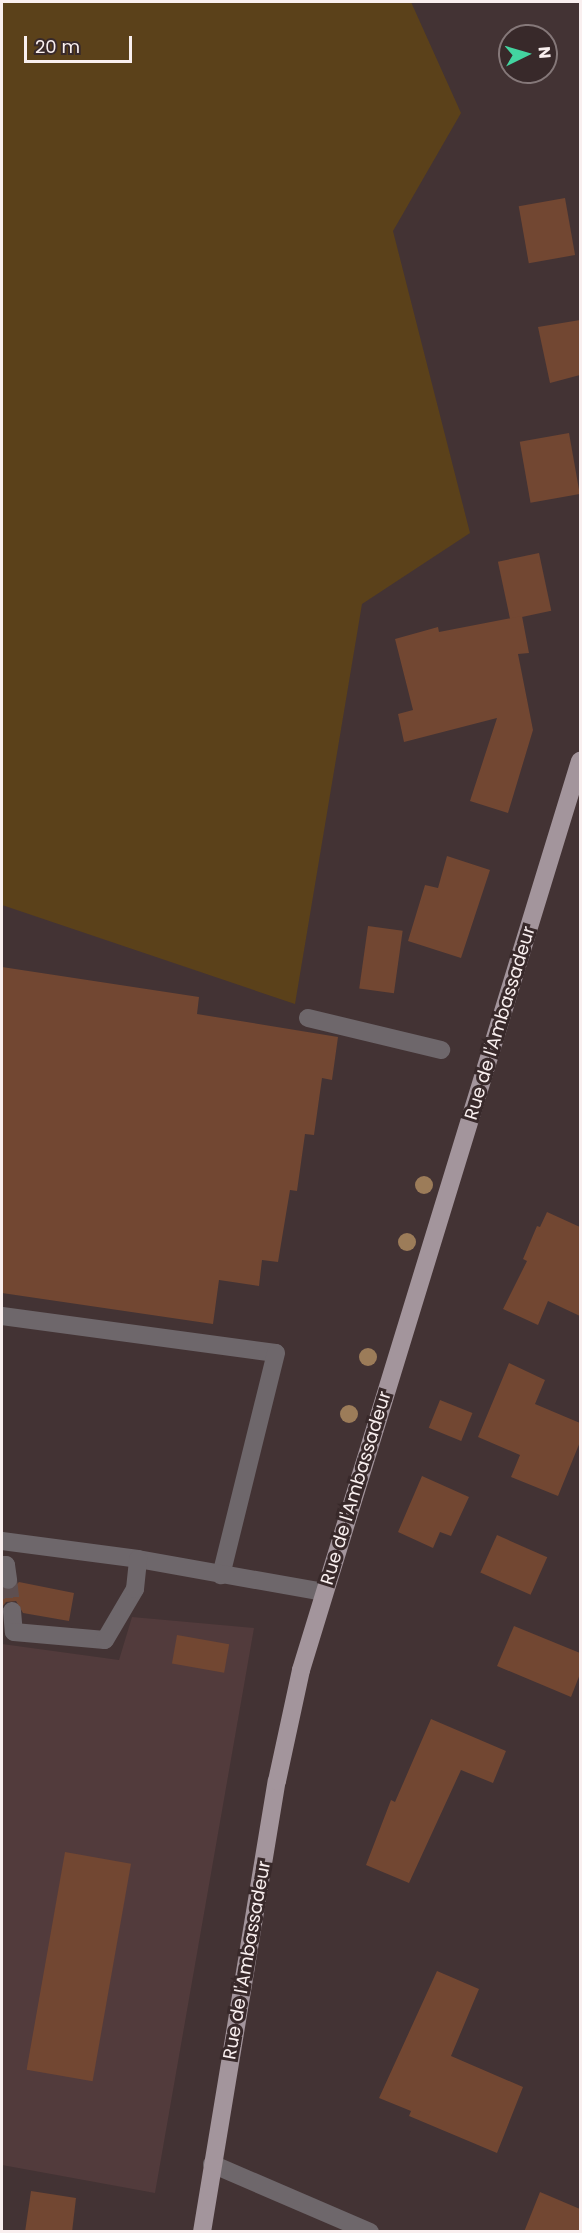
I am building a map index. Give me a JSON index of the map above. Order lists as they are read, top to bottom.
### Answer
{
  "streets": {
    "main road": ["Rue de l'Ambassadeur"]
  },
  "scale_bar": "20 m",
  "north": "right"
}
